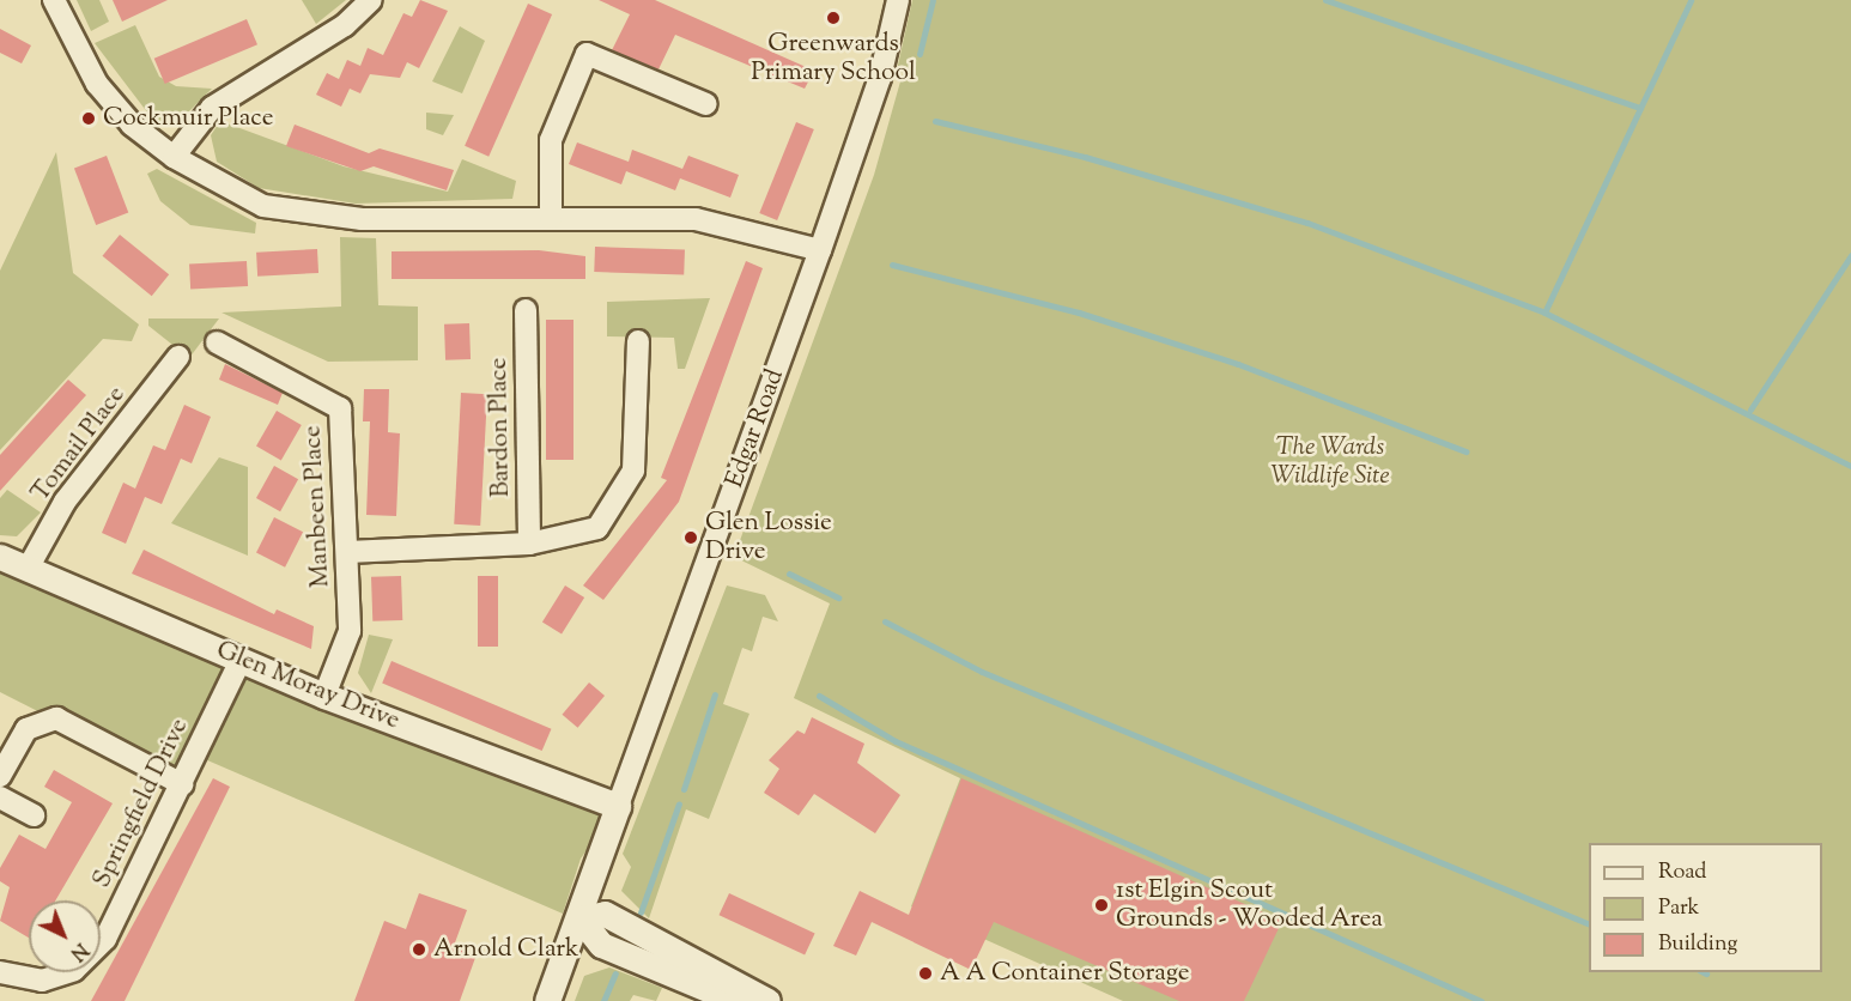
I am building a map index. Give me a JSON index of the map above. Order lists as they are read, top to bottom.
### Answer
{
  "streets": {
    "street": [
      "Bardon Place",
      "Edgar Road",
      "Tomail Place",
      "Manbeen Place",
      "Glen Moray Drive",
      "Springfield Drive"
    ]
  },
  "crossings": [
    ["Edgar Road", "Glen Moray Drive"],
    ["Tomail Place", "Glen Moray Drive"],
    ["Manbeen Place", "Glen Moray Drive"],
    ["Glen Moray Drive", "Springfield Drive"]
  ],
  "parks": ["The Wards Wildlife Site"],
  "places": [
    "Greenwards Primary School",
    "Cockmuir Place",
    "Glen Lossie Drive",
    "1st Elgin Scout Grounds - Wooded Area",
    "Arnold Clark",
    "A A Container Storage"
  ],
  "legend": ["Road", "Park", "Building"],
  "north": "bottom right"
}
